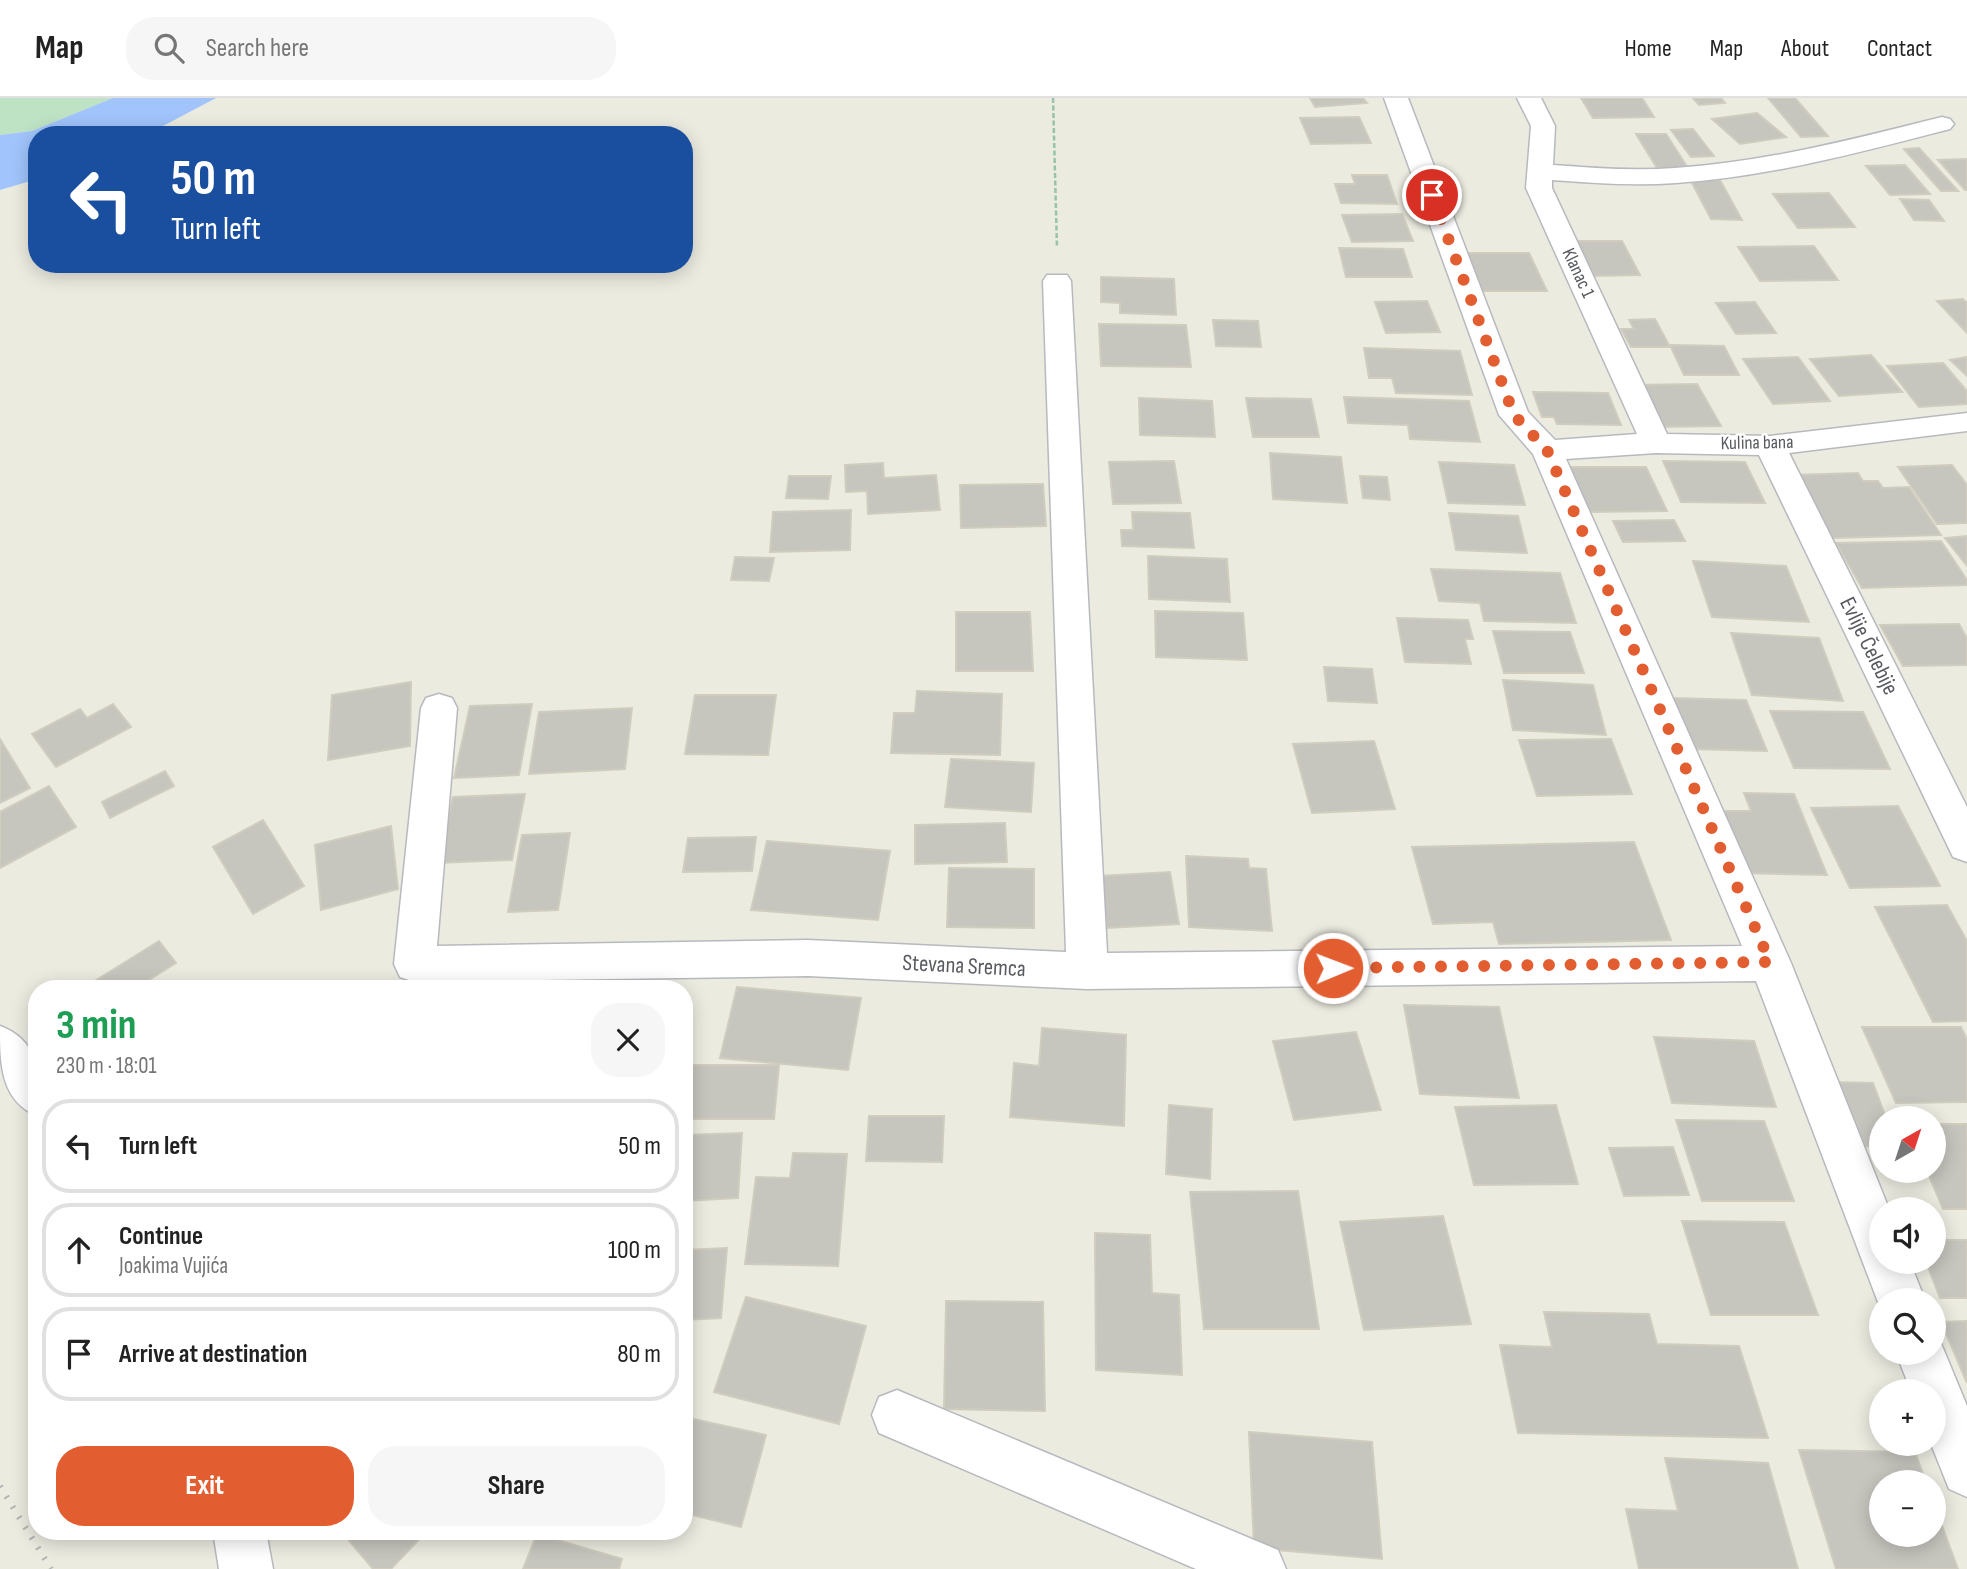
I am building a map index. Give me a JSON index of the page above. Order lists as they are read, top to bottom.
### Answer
{
  "streets": {
    "street": [
      "Klanac 1",
      "Kulina bana",
      "Evlije Čelebije",
      "Stevana Sremca"
    ]
  },
  "crossings": [
    ["Klanac 1", "Kulina bana"],
    ["Kulina bana", "Evlije Čelebije"]
  ],
  "north": "top right",
  "page": {
    "header": "Map",
    "search": "Search here",
    "nav": [
      "Home",
      "Map",
      "About",
      "Contact"
    ],
    "turn": ["50 m", "Turn left"],
    "heading": ["3 min", "230 m · 18:01"],
    "list": [
      {
        "name": "Turn left",
        "value": "50 m"
      },
      {
        "name": "Continue",
        "note": "Joakima Vujića",
        "value": "100 m"
      },
      {
        "name": "Arrive at destination",
        "value": "80 m"
      }
    ],
    "map_buttons": ["+", "−"],
    "buttons": ["Exit", "Share"]
  }
}
